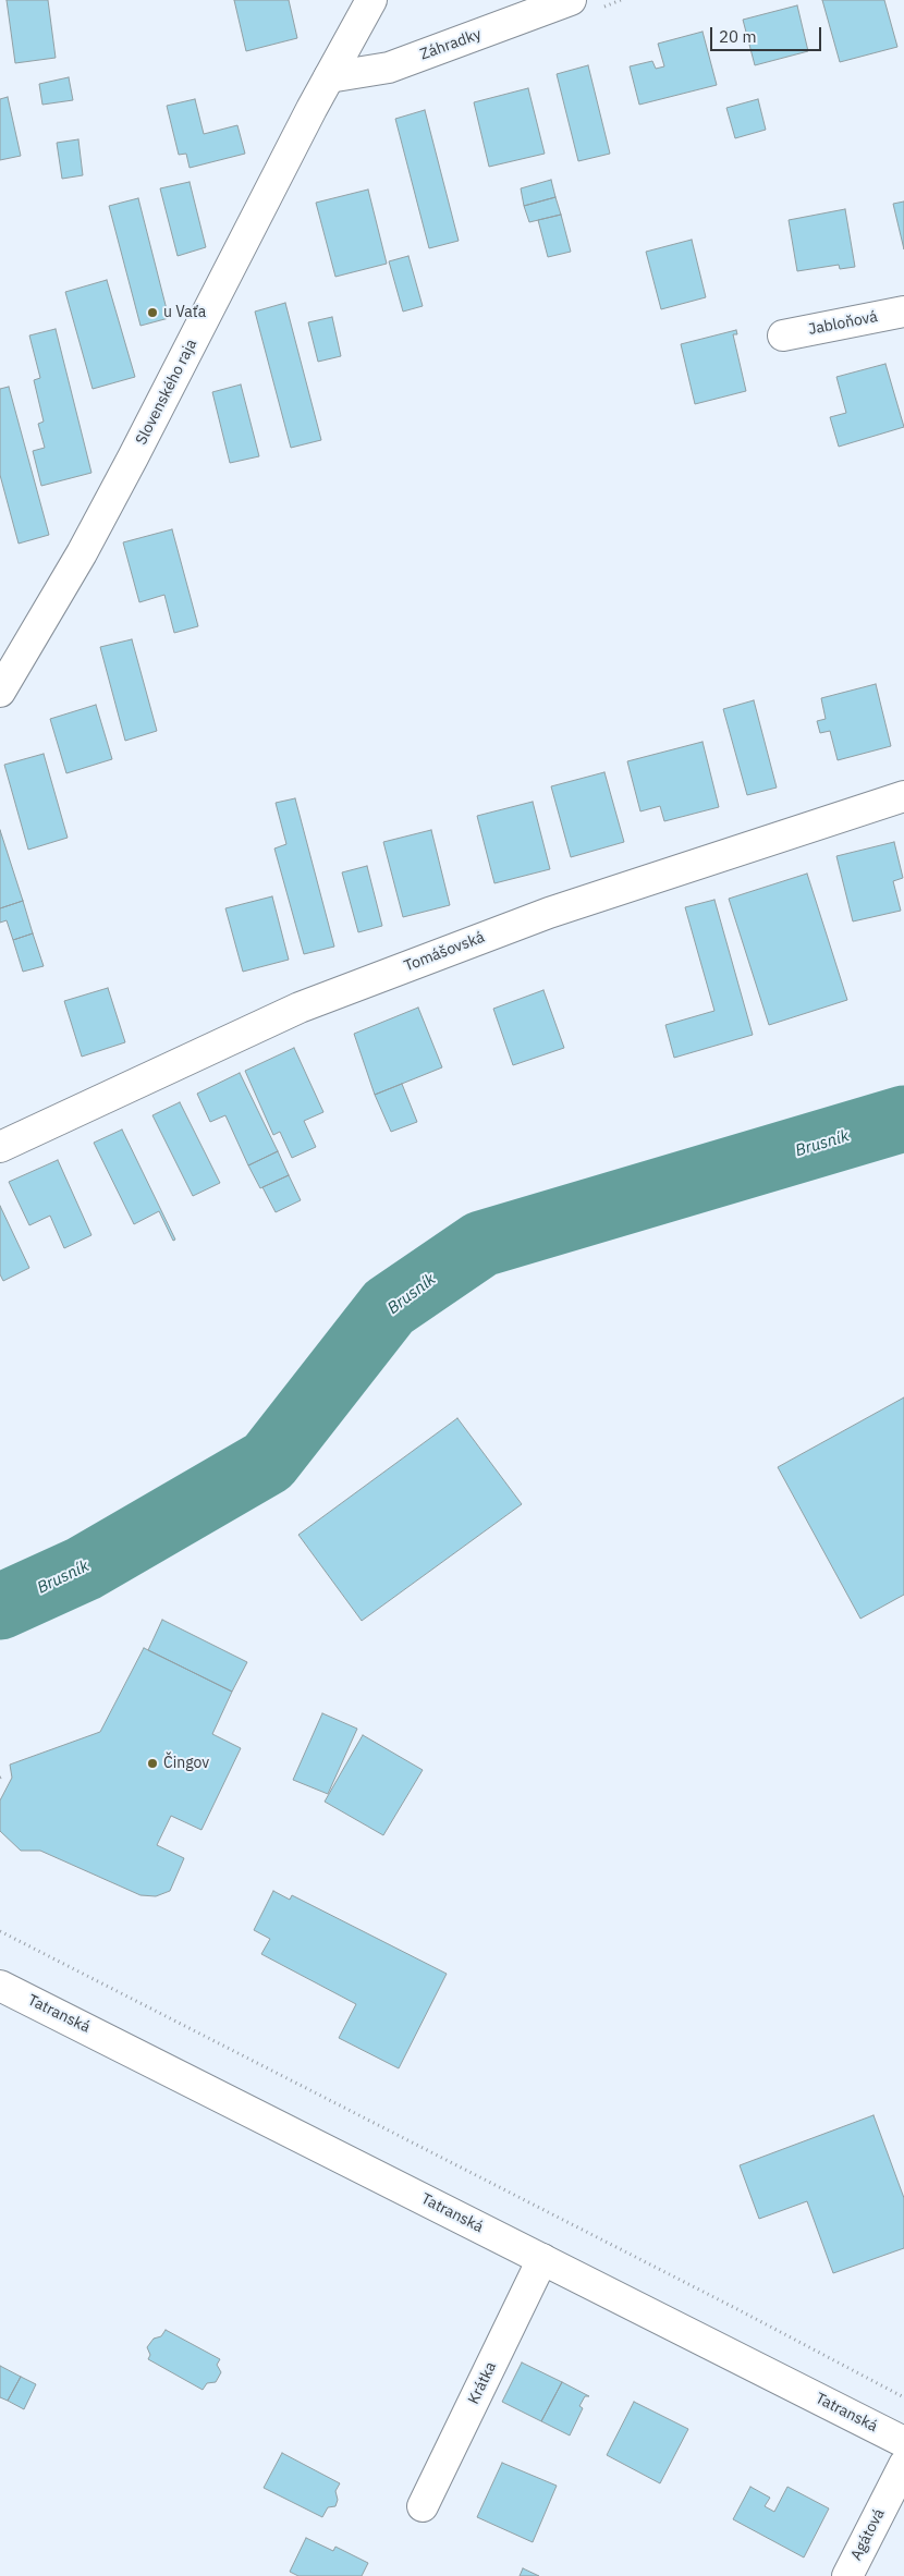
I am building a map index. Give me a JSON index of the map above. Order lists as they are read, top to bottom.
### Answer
{
  "streets": {
    "street": [
      "Záhradky",
      "Jabloňová",
      "Slovenského raja",
      "Tomášovská",
      "Tatranská",
      "Krátka",
      "Agátová"
    ]
  },
  "crossings": [
    ["Záhradky", "Slovenského raja"],
    ["Tatranská", "Krátka"]
  ],
  "water": ["Brusník"],
  "places": ["u Vaťa", "Čingov"],
  "scale_bar": "20 m"
}
